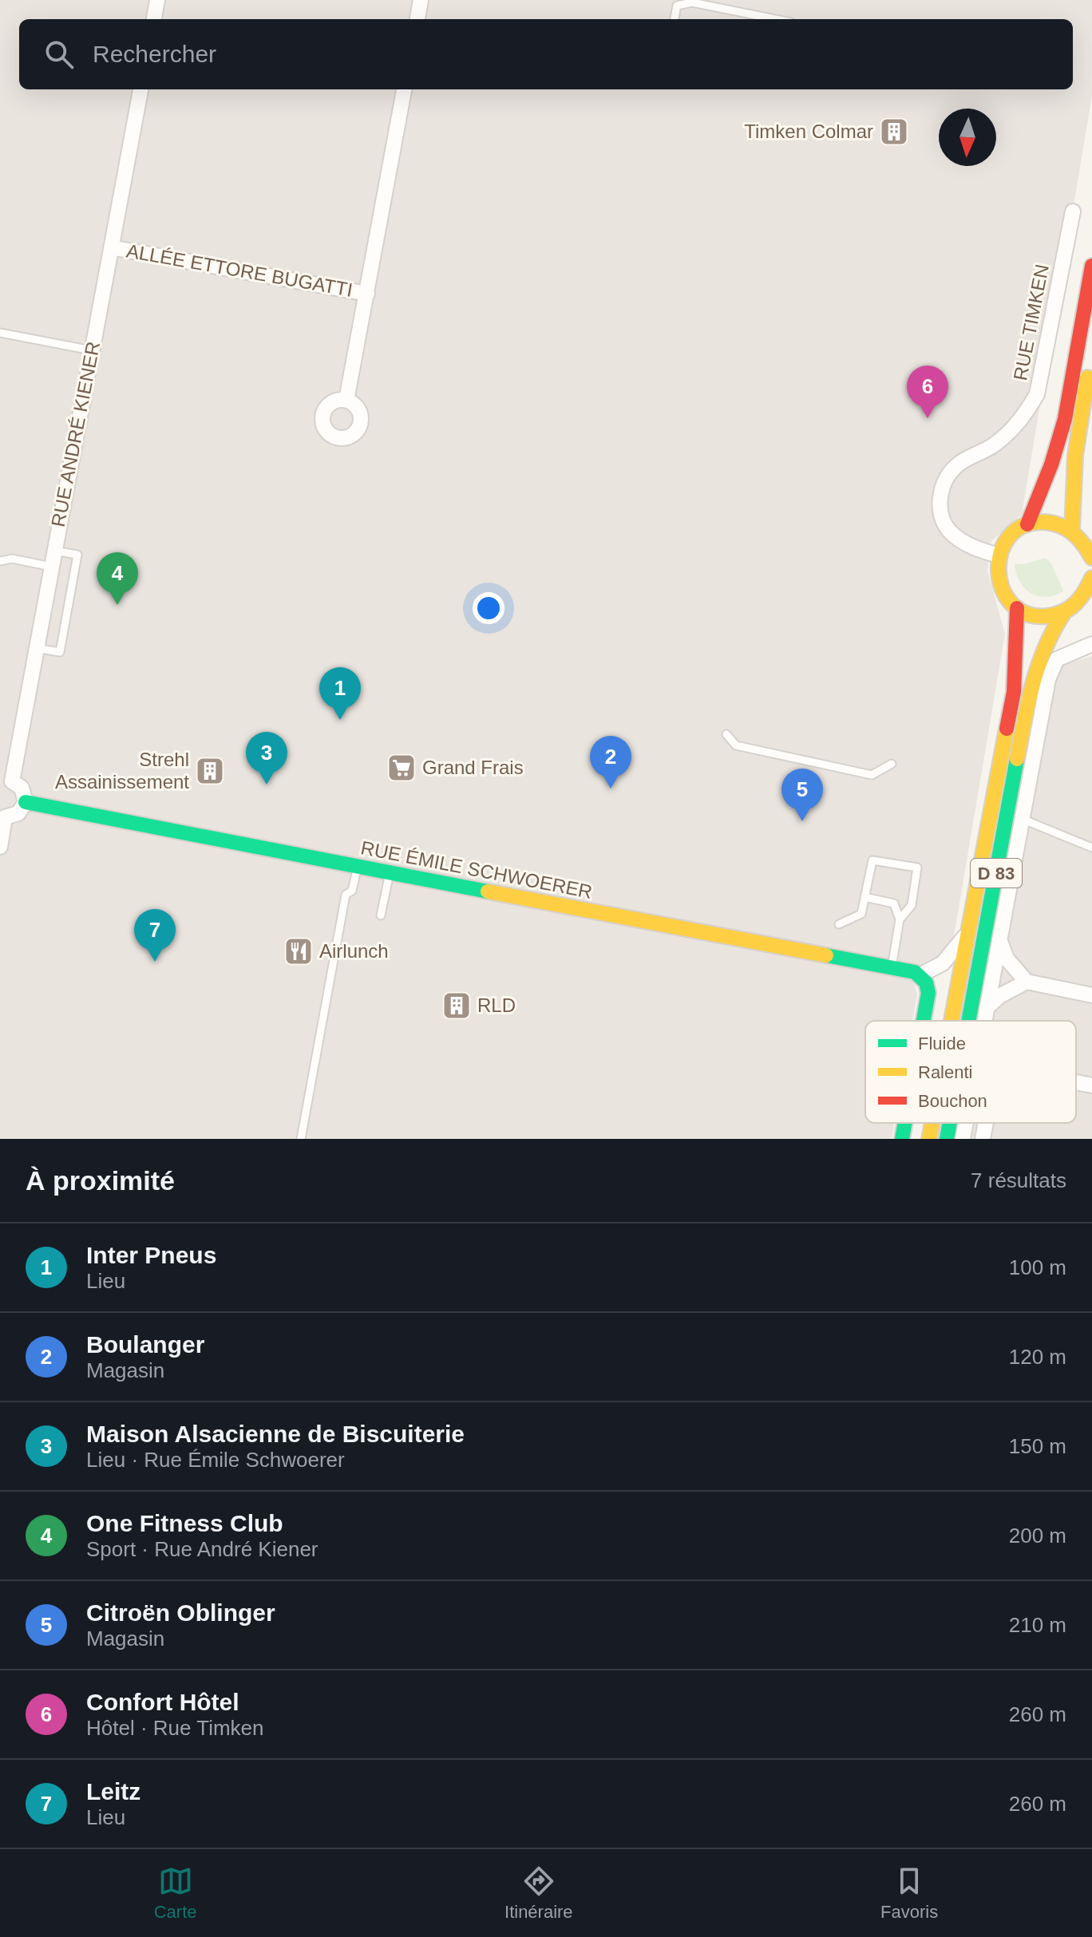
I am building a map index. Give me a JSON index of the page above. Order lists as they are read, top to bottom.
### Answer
{
  "streets": {
    "main road": ["RUE ÉMILE SCHWOERER", "D 83"],
    "street": ["ALLÉE ETTORE BUGATTI", "RUE TIMKEN", "RUE ANDRÉ KIENER"]
  },
  "crossings": [
    ["ALLÉE ETTORE BUGATTI", "RUE ANDRÉ KIENER"]
  ],
  "places": {
    "building": ["Timken Colmar", "Strehl Assainissement", "RLD"],
    "supermarket": ["Grand Frais"],
    "restaurant": ["Airlunch"]
  },
  "legend": ["Fluide", "Ralenti", "Bouchon"],
  "north": "bottom",
  "page": {
    "search": "Rechercher",
    "pins": [
      "6",
      "4",
      "1",
      "3",
      "2",
      "5",
      "7"
    ],
    "heading": ["À proximité", "7 résultats"],
    "list": [
      {
        "mark": "1",
        "name": "Inter Pneus",
        "note": "Lieu",
        "value": "100 m"
      },
      {
        "mark": "2",
        "name": "Boulanger",
        "note": "Magasin",
        "value": "120 m"
      },
      {
        "mark": "3",
        "name": "Maison Alsacienne de Biscuiterie",
        "note": "Lieu · Rue Émile Schwoerer",
        "value": "150 m"
      },
      {
        "mark": "4",
        "name": "One Fitness Club",
        "note": "Sport · Rue André Kiener",
        "value": "200 m"
      },
      {
        "mark": "5",
        "name": "Citroën Oblinger",
        "note": "Magasin",
        "value": "210 m"
      },
      {
        "mark": "6",
        "name": "Confort Hôtel",
        "note": "Hôtel · Rue Timken",
        "value": "260 m"
      },
      {
        "mark": "7",
        "name": "Leitz",
        "note": "Lieu",
        "value": "260 m"
      }
    ],
    "nav": ["Carte", "Itinéraire", "Favoris"]
  }
}
